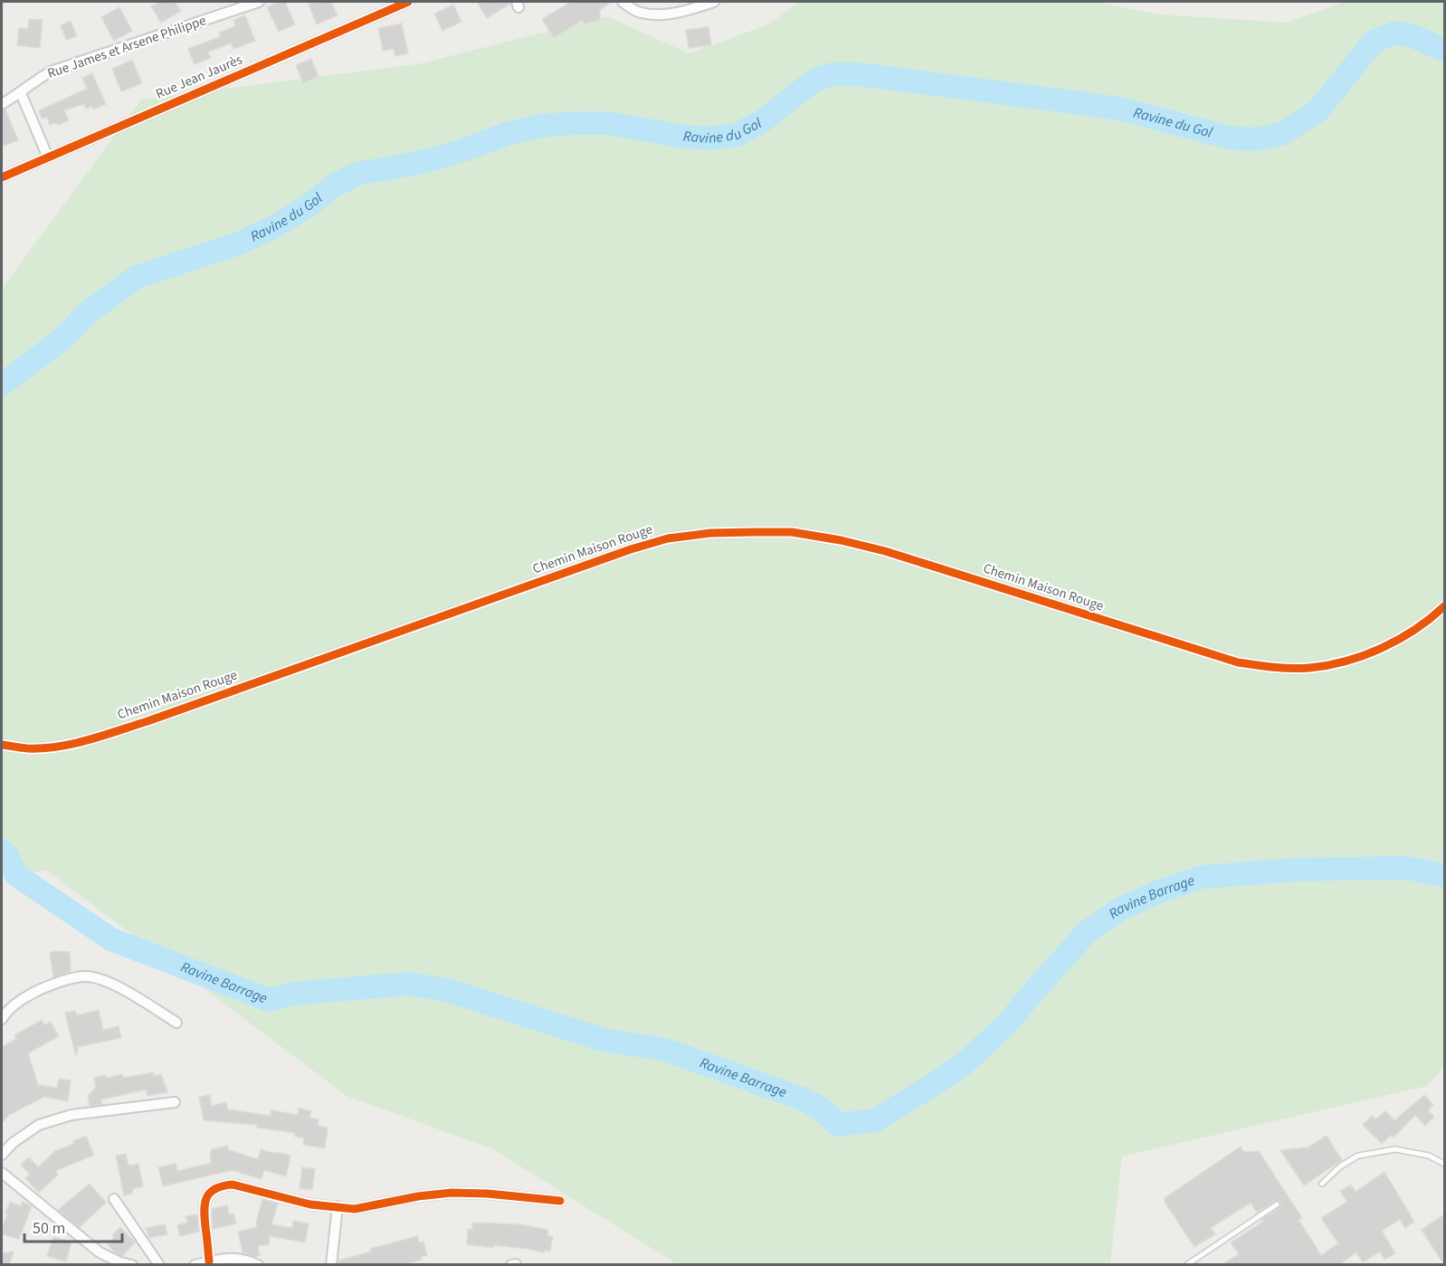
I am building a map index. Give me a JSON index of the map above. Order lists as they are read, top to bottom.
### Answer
{
  "streets": {
    "street": ["Rue James et Arsene Philippe", "Rue Jean Jaurès", "Chemin Maison Rouge"]
  },
  "water": ["Ravine du Gol", "Ravine Barrage"],
  "scale_bar": "50 m"
}
